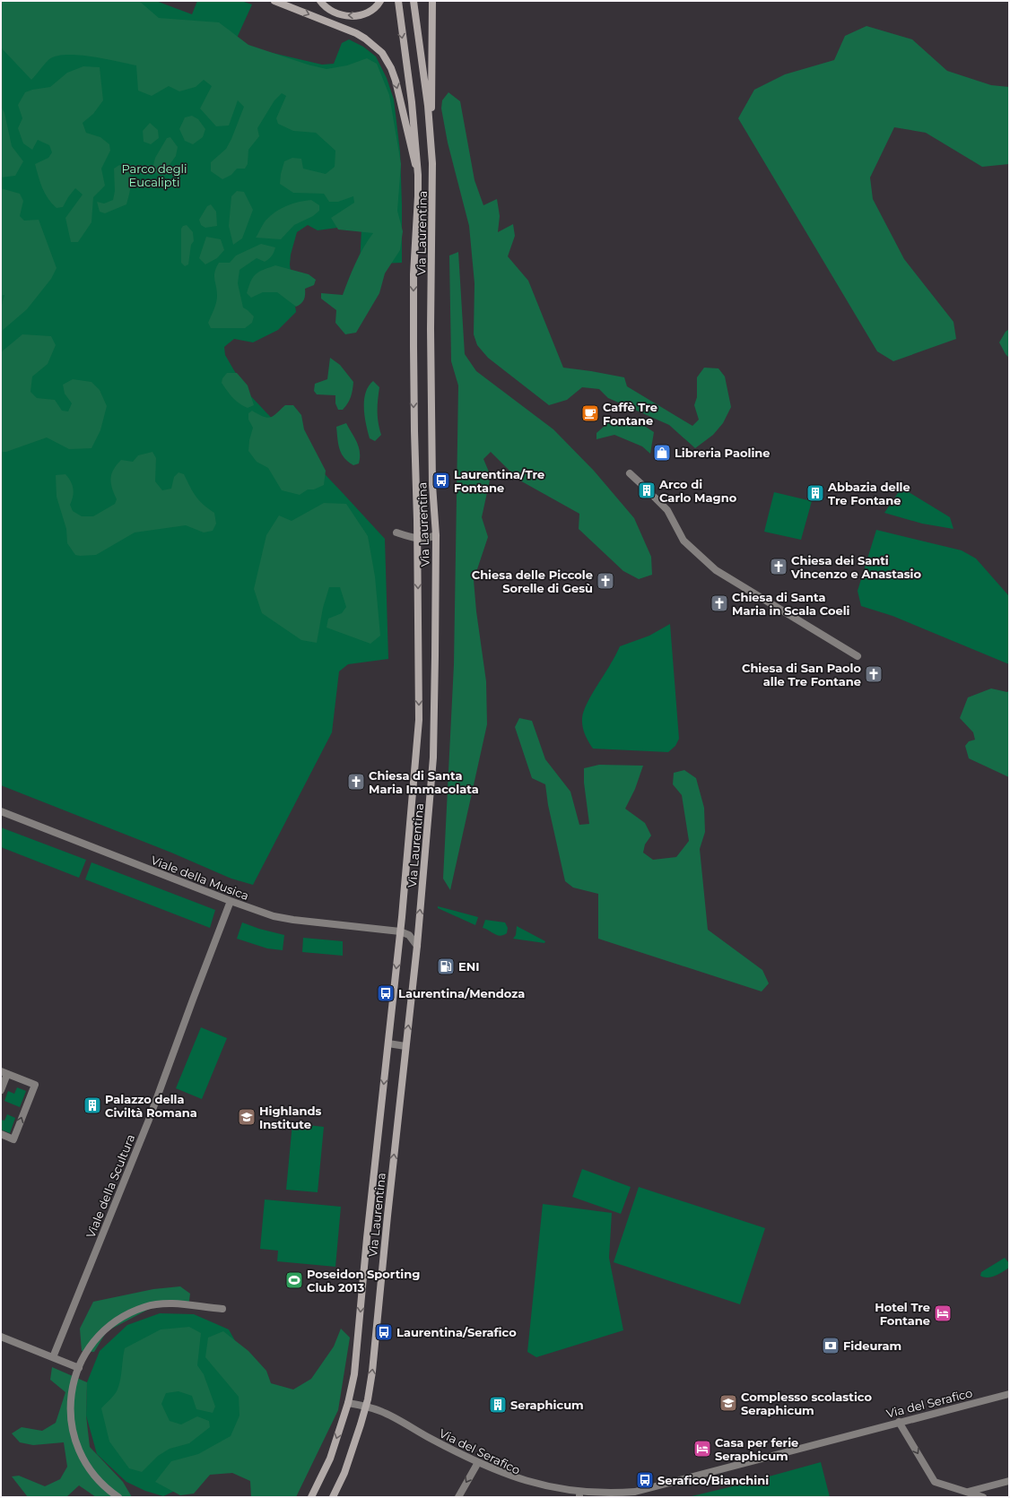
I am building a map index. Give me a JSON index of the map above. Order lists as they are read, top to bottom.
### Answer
{
  "streets": {
    "main road": ["Via Laurentina"],
    "street": ["Viale della Musica", "Viale della Scultura", "Via del Serafico"]
  },
  "crossings": [
    ["Via Laurentina", "Viale della Musica"],
    ["Via Laurentina", "Via del Serafico"],
    ["Viale della Musica", "Viale della Scultura"]
  ],
  "parks": ["Parco degli Eucalipti"],
  "places": {
    "cafe": ["Caffè Tre Fontane"],
    "shop": ["Libreria Paoline"],
    "bus stop": [
      "Laurentina/Tre Fontane",
      "Laurentina/Mendoza",
      "Laurentina/Serafico",
      "Serafico/Bianchini"
    ],
    "building": [
      "Arco di Carlo Magno",
      "Abbazia delle Tre Fontane",
      "Palazzo della Civiltà Romana",
      "Seraphicum"
    ],
    "church": [
      "Chiesa dei Santi Vincenzo e Anastasio",
      "Chiesa delle Piccole Sorelle di Gesù",
      "Chiesa di Santa Maria in Scala Coeli",
      "Chiesa di San Paolo alle Tre Fontane",
      "Chiesa di Santa Maria Immacolata"
    ],
    "fuel station": ["ENI"],
    "school or university": ["Highlands Institute", "Complesso scolastico Seraphicum"],
    "sports": ["Poseidon Sporting Club 2013"],
    "hotel": ["Hotel Tre Fontane", "Casa per ferie Seraphicum"],
    "bank": ["Fideuram"]
  }
}
